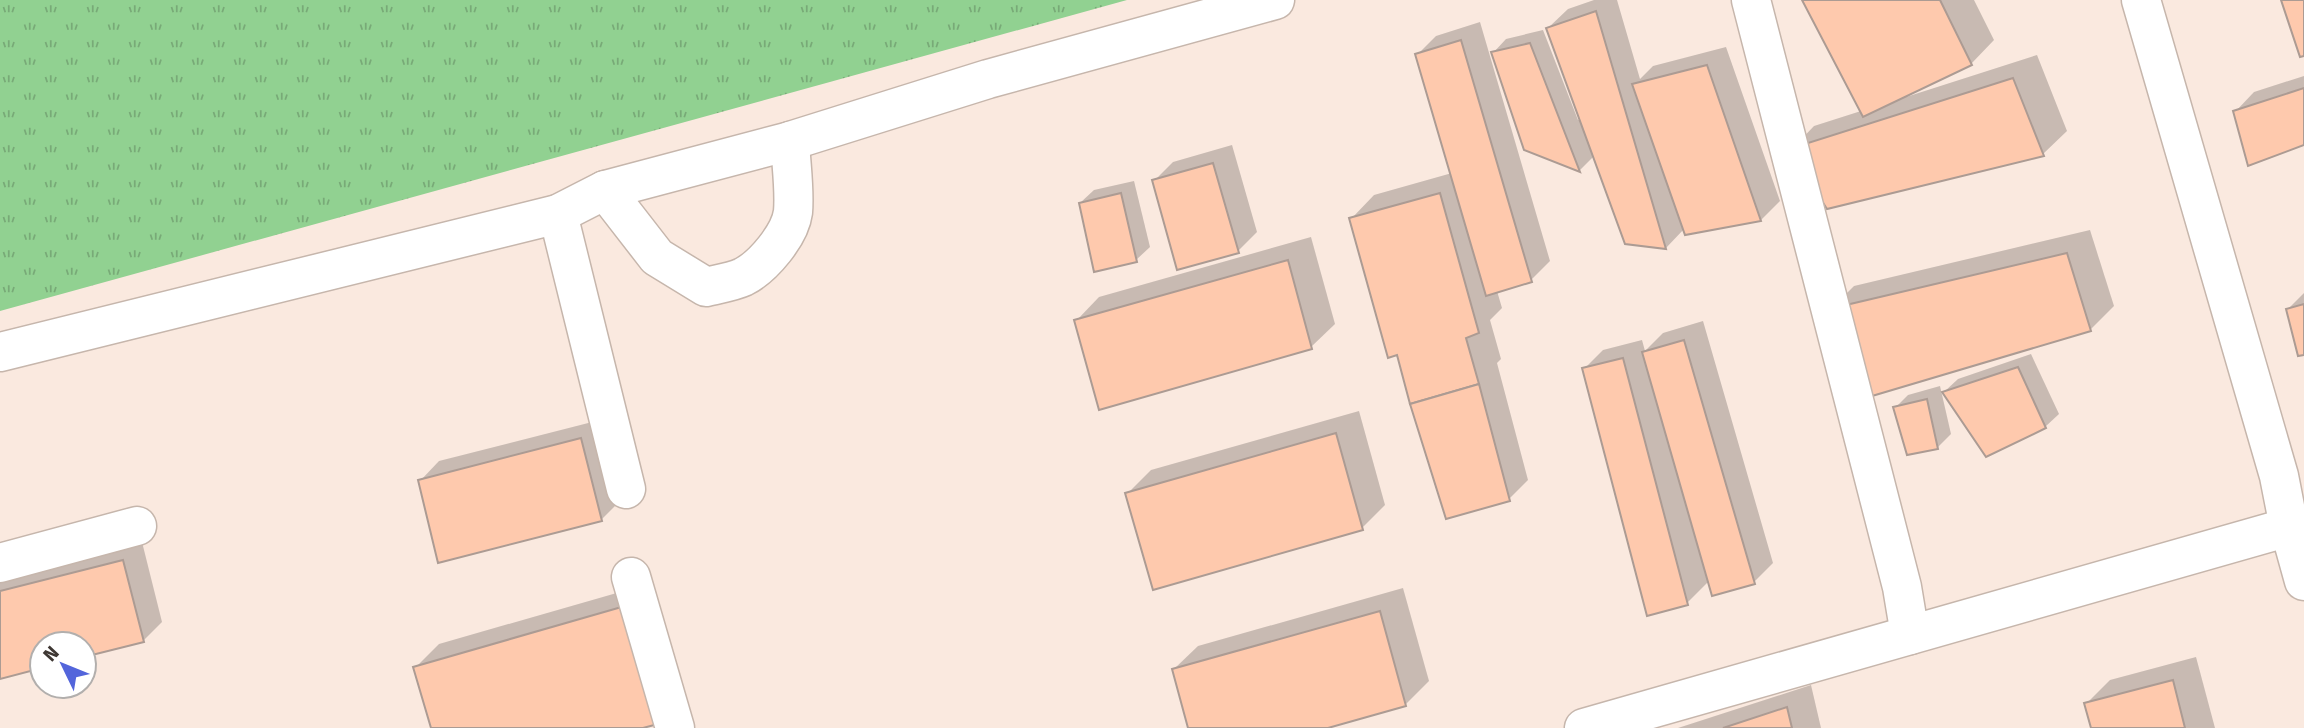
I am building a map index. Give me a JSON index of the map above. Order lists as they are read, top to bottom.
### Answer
{
  "north": "top left"
}
